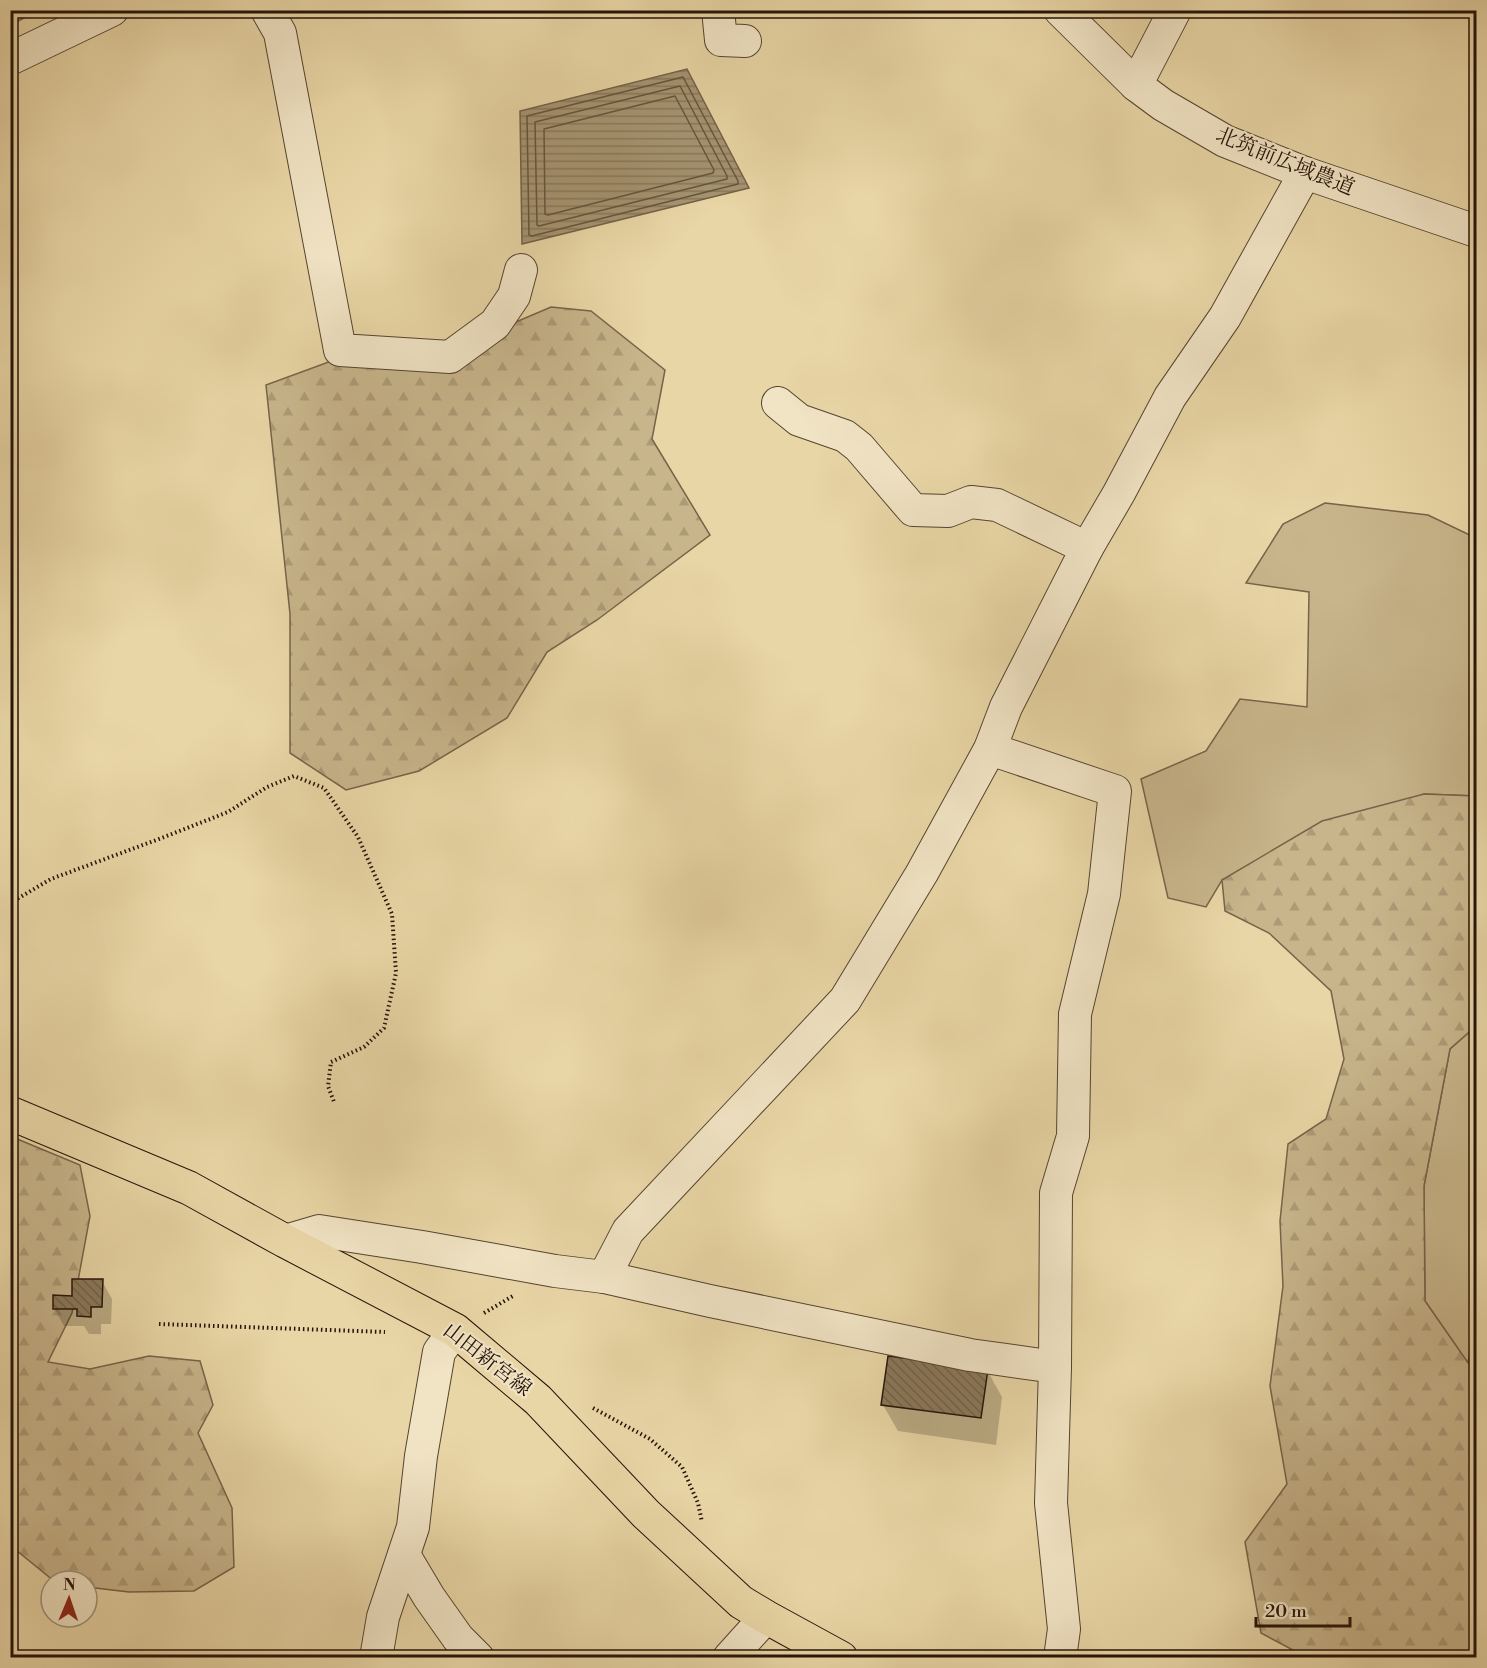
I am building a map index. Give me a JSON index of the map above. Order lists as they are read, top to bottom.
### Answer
{
  "streets": {
    "main road": ["山田新宮線"],
    "street": ["北筑前広域農道"]
  },
  "scale_bar": "20 m",
  "north": "top"
}
